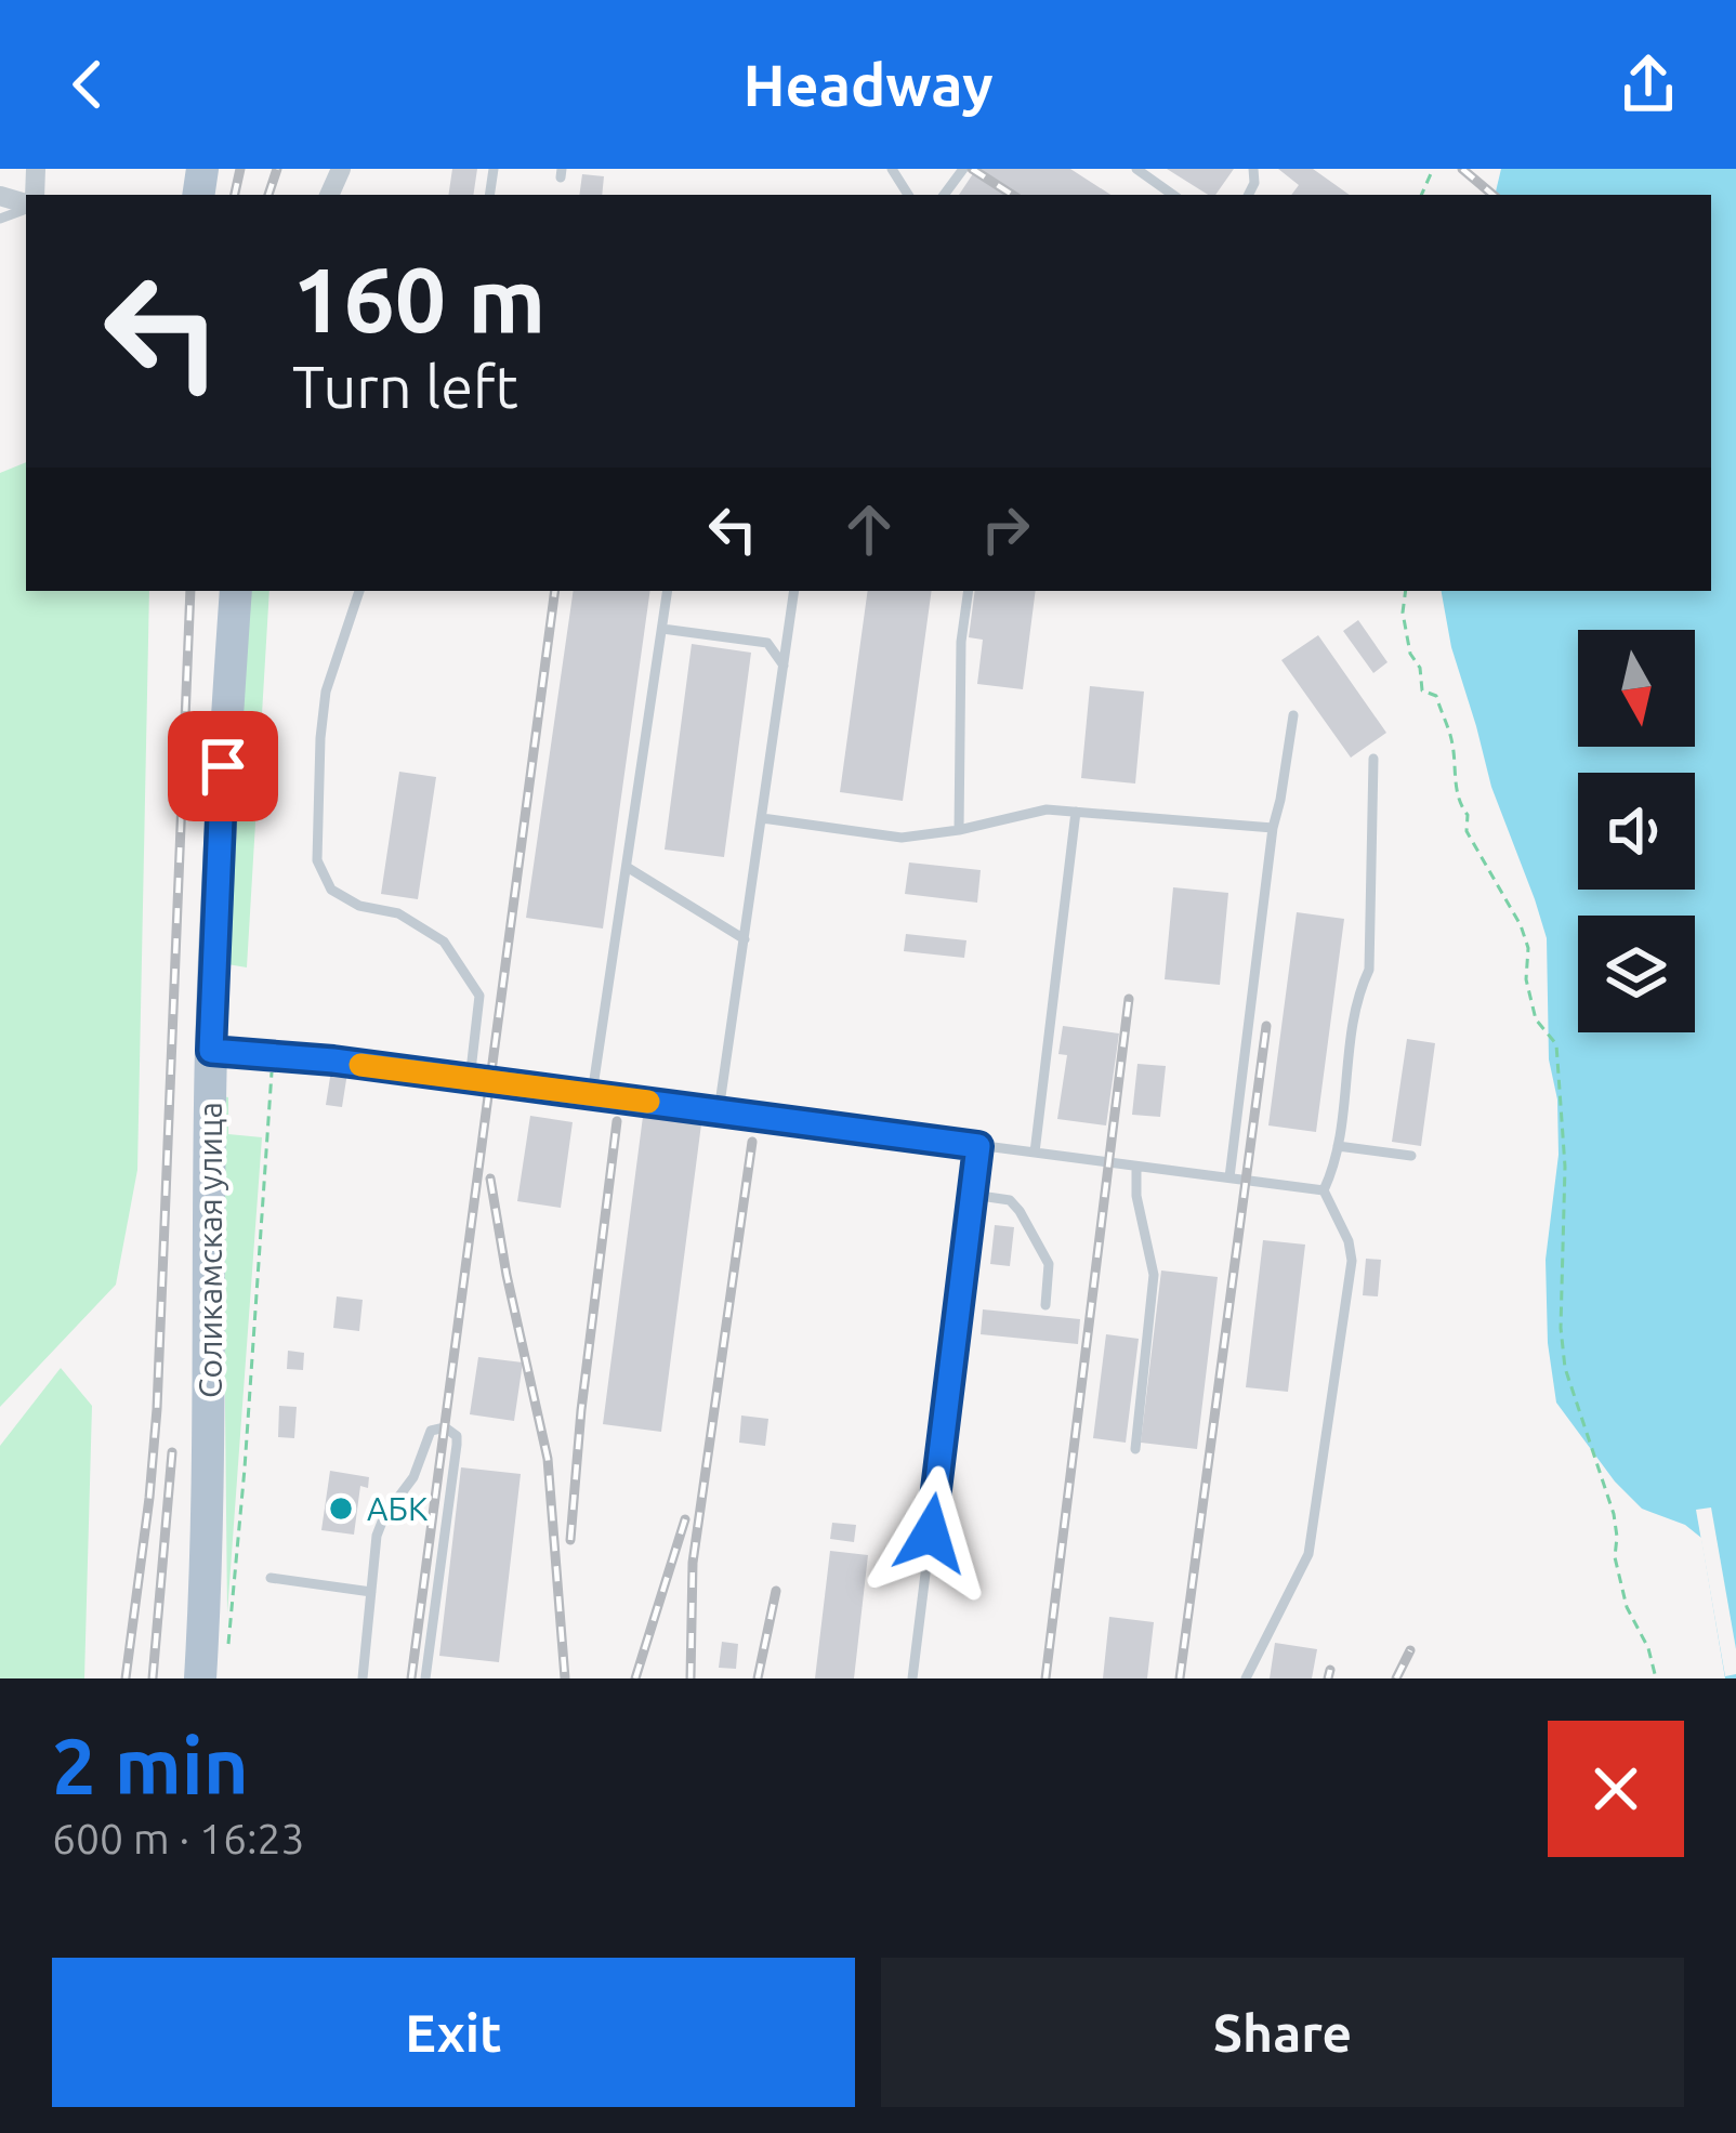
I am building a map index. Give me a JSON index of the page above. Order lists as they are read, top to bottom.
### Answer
{
  "streets": {
    "main road": ["Соликамская улица"]
  },
  "places": ["АБК"],
  "north": "bottom",
  "page": {
    "header": "Headway",
    "turn": ["160 m", "Turn left"],
    "heading": ["2 min", "600 m · 16:23"],
    "buttons": ["Exit", "Share"]
  }
}
